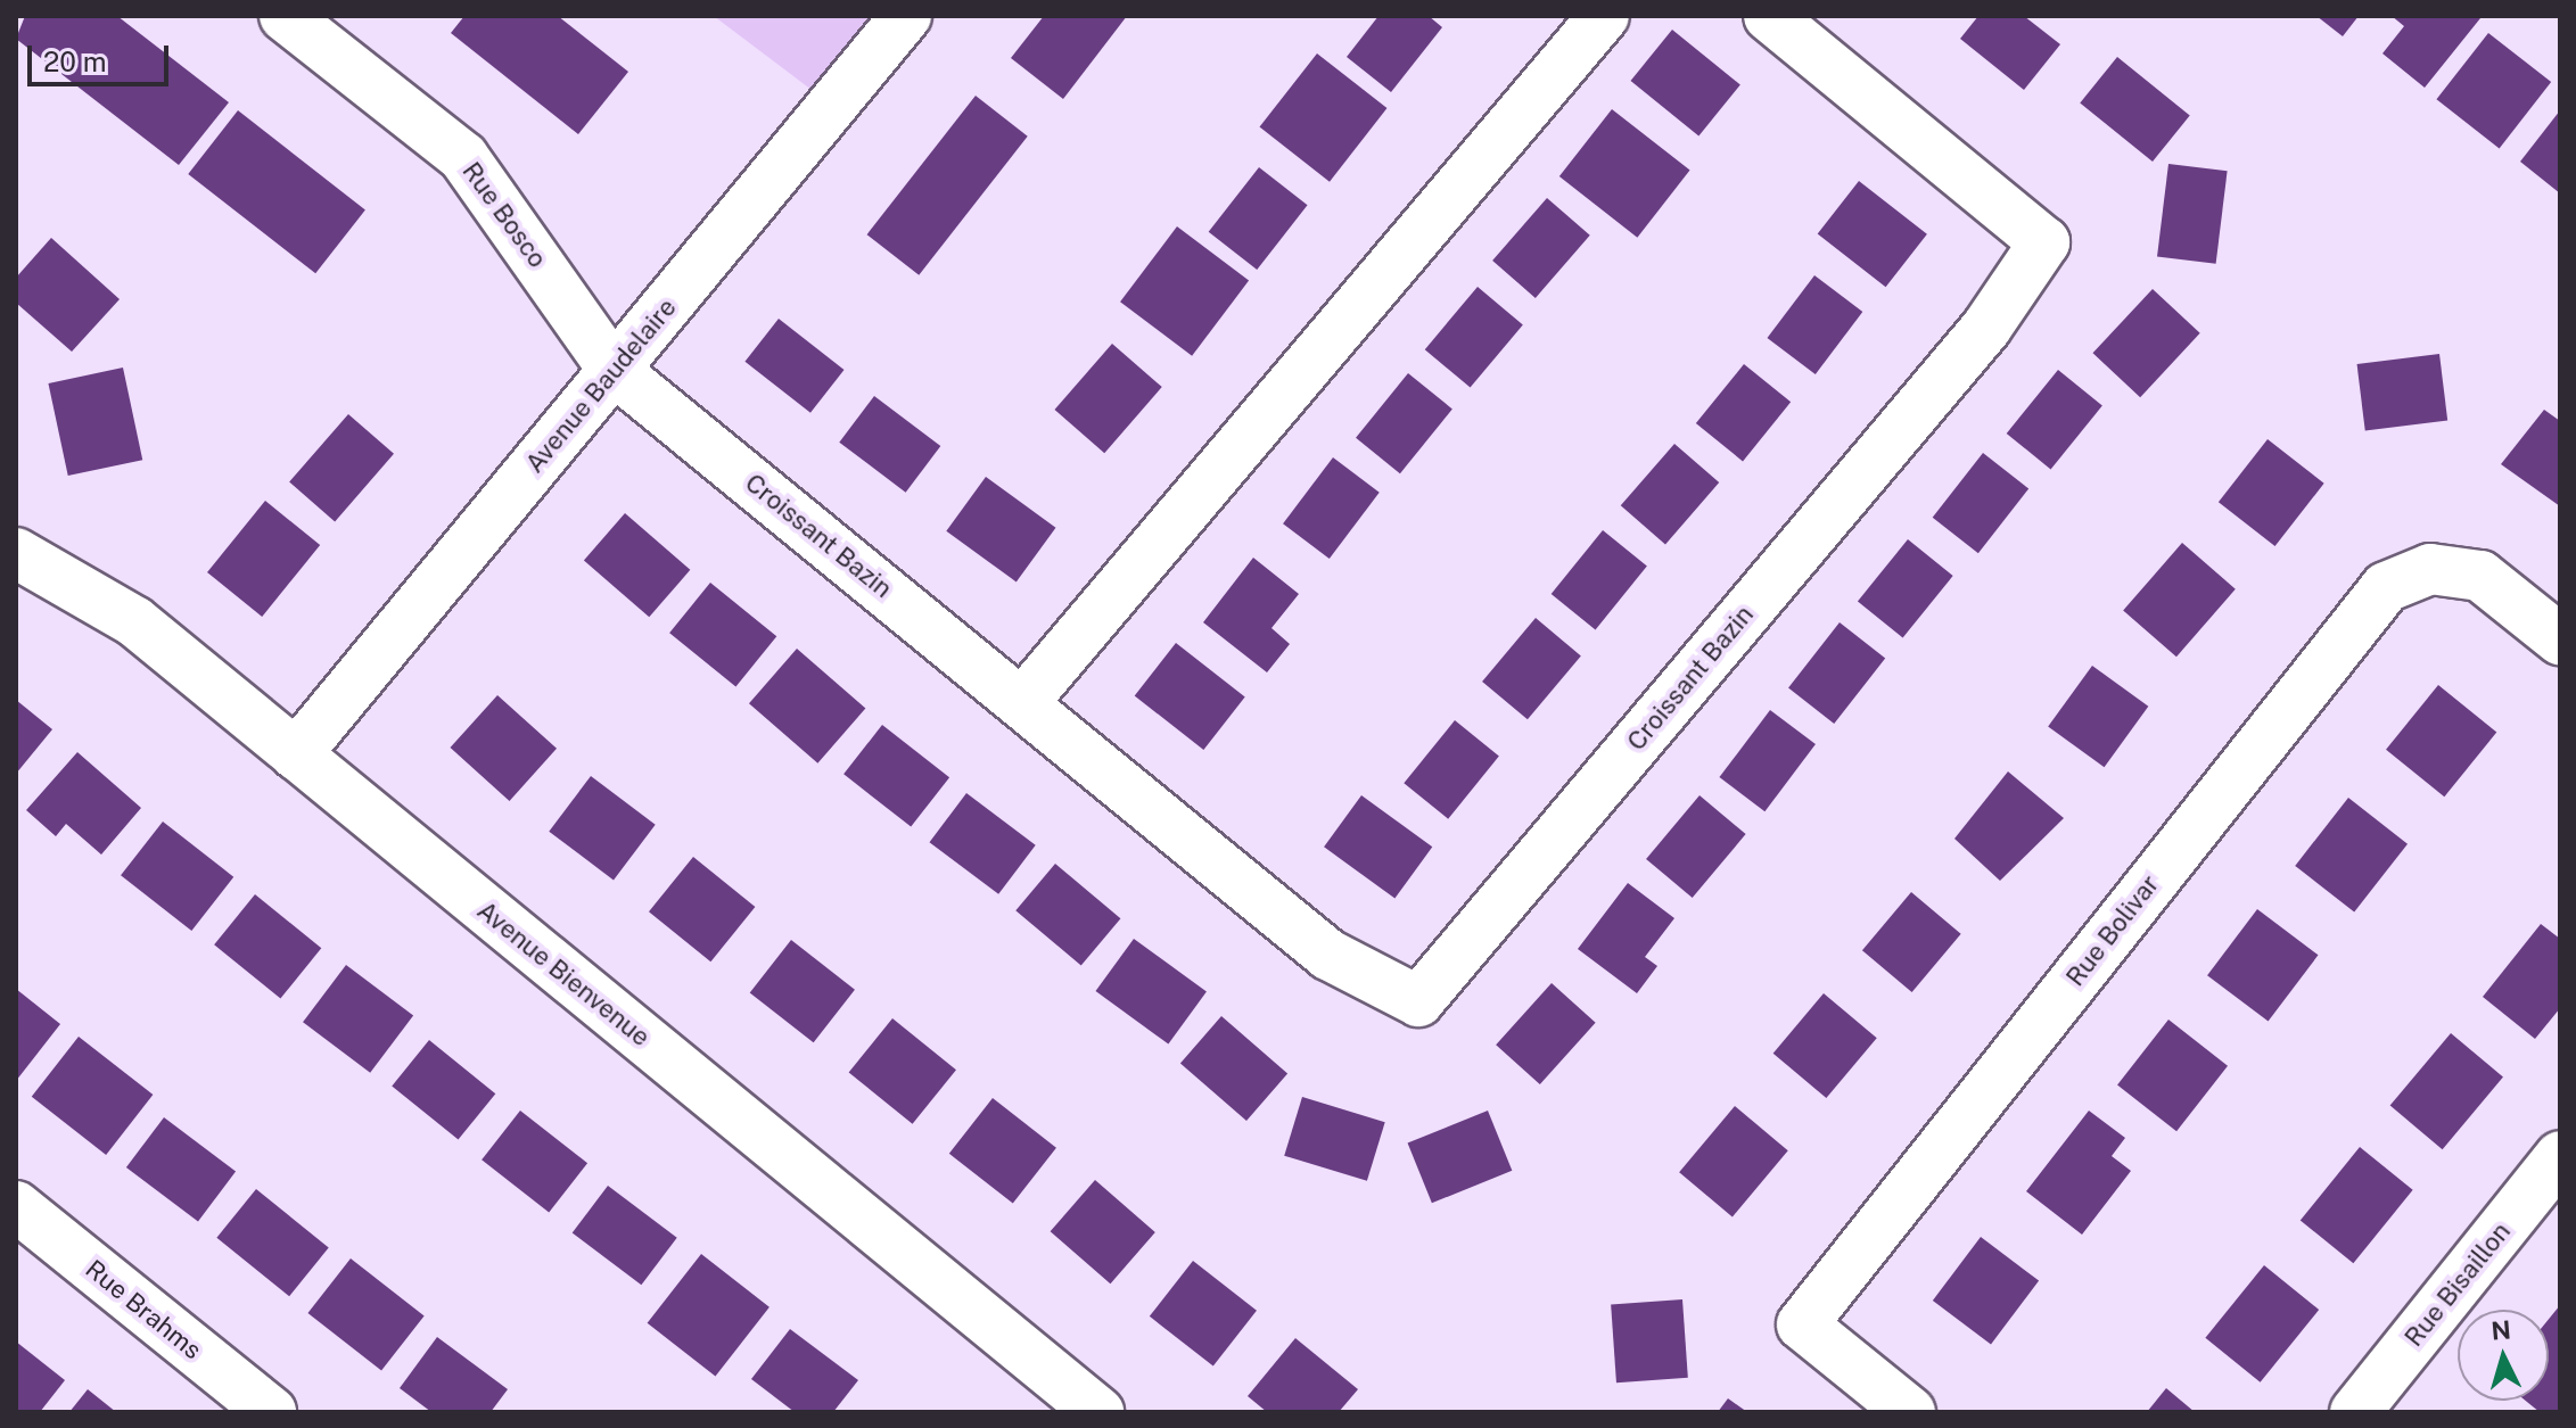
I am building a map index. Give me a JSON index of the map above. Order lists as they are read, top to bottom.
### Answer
{
  "streets": {
    "street": [
      "Rue Bosco",
      "Avenue Baudelaire",
      "Croissant Bazin",
      "Rue Bolivar",
      "Avenue Bienvenue",
      "Rue Bisaillon",
      "Rue Brahms"
    ]
  },
  "crossings": [
    ["Rue Bosco", "Avenue Baudelaire"],
    ["Rue Bosco", "Croissant Bazin"],
    ["Avenue Baudelaire", "Croissant Bazin"],
    ["Avenue Baudelaire", "Avenue Bienvenue"]
  ],
  "scale_bar": "20 m",
  "north": "top"
}
